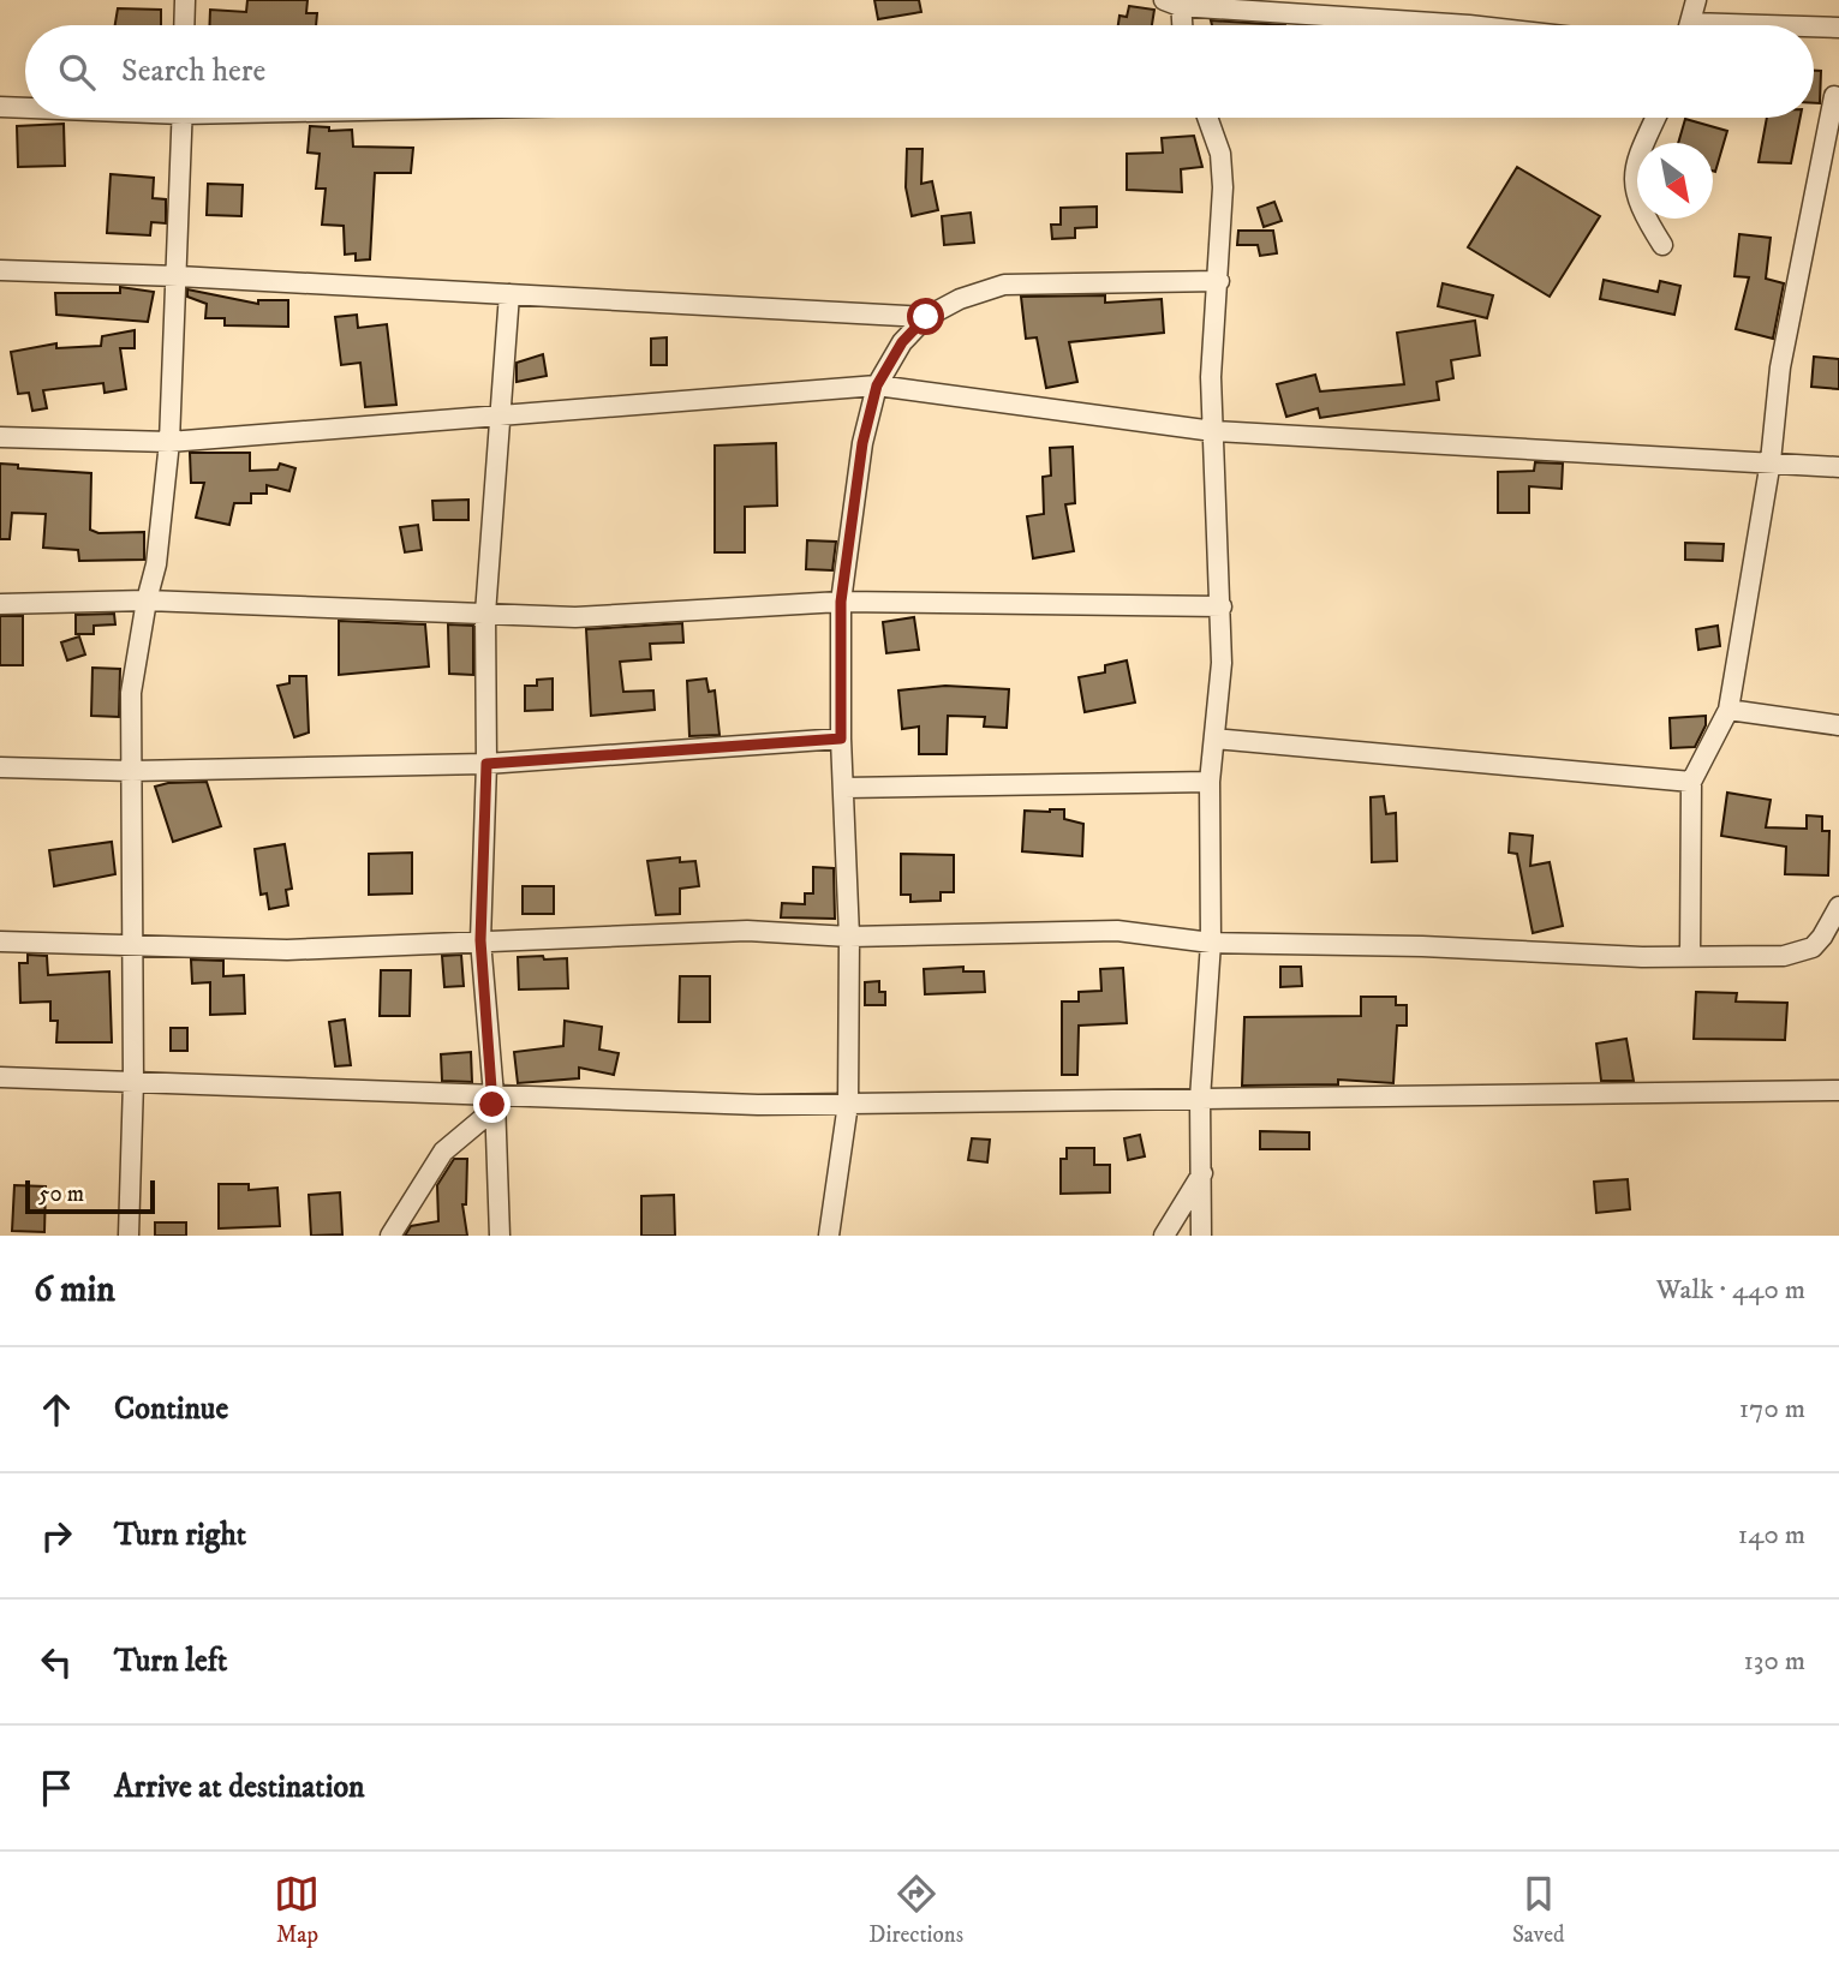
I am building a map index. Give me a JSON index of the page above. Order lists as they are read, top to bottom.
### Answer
{
  "scale_bar": "50 m",
  "north": "bottom right",
  "page": {
    "search": "Search here",
    "scale": "50 m",
    "heading": ["6 min", "Walk · 440 m"],
    "list": [
      ["Continue", "170 m"],
      ["Turn right", "140 m"],
      ["Turn left", "130 m"],
      "Arrive at destination"
    ],
    "nav": ["Map", "Directions", "Saved"]
  }
}
